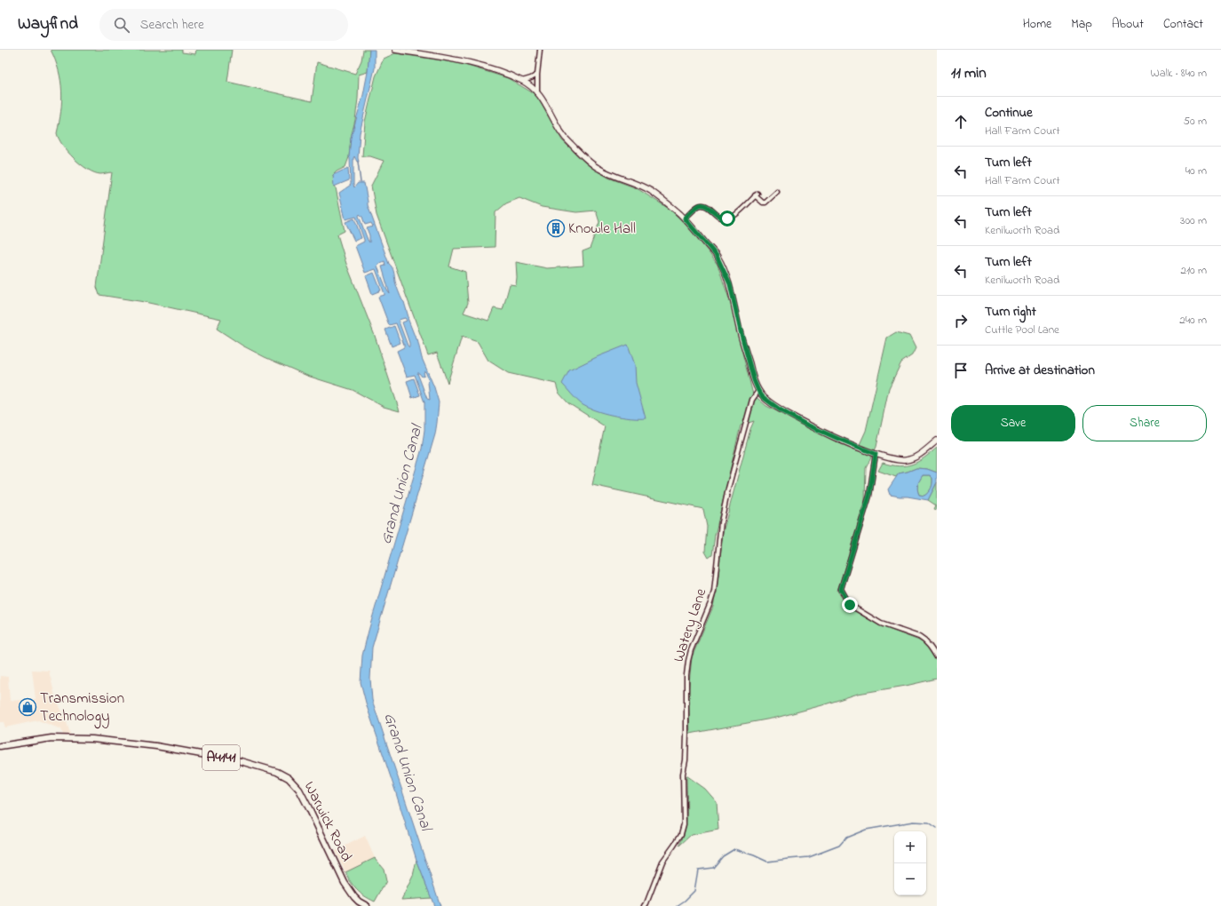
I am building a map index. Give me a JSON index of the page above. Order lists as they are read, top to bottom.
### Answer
{
  "streets": {
    "main road": ["A4141", "Warwick Road"],
    "street": ["Watery Lane"]
  },
  "water": ["Grand Union Canal"],
  "places": {
    "building": ["Knowle Hall"],
    "shop": ["Transmission Technology"]
  },
  "page": {
    "header": "Wayfind",
    "search": "Search here",
    "nav": [
      "Home",
      "Map",
      "About",
      "Contact"
    ],
    "heading": ["11 min", "Walk · 840 m"],
    "list": [
      ["Continue", "Hall Farm Court", "50 m"],
      ["Turn left", "Hall Farm Court", "40 m"],
      ["Turn left", "Kenilworth Road", "300 m"],
      ["Turn left", "Kenilworth Road", "210 m"],
      ["Turn right", "Cuttle Pool Lane", "240 m"],
      "Arrive at destination"
    ],
    "buttons": ["Save", "Share"],
    "map_buttons": ["+", "−"]
  }
}
